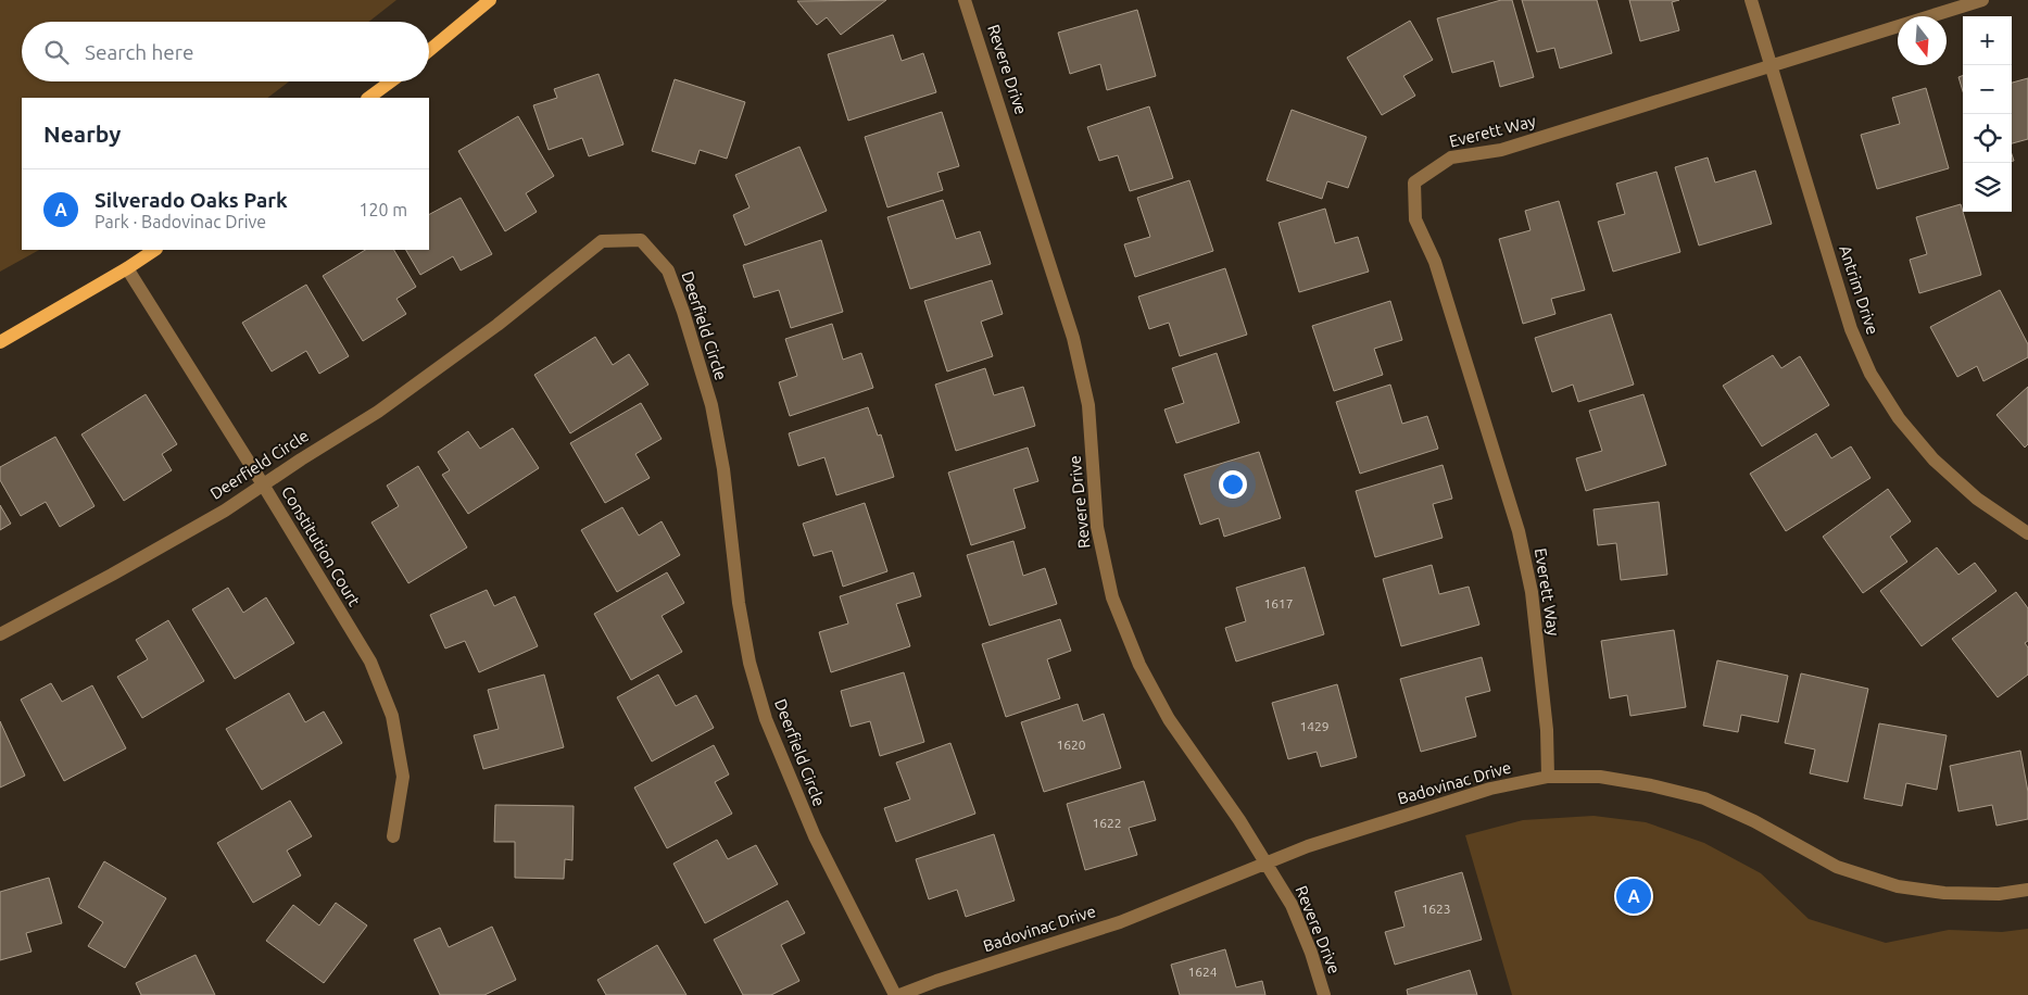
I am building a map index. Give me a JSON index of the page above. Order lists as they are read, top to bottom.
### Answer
{
  "streets": {
    "street": [
      "Revere Drive",
      "Everett Way",
      "Antrim Drive",
      "Deerfield Circle",
      "Constitution Court",
      "Badovinac Drive"
    ]
  },
  "crossings": [
    ["Revere Drive", "Badovinac Drive"],
    ["Everett Way", "Antrim Drive"],
    ["Everett Way", "Badovinac Drive"],
    ["Deerfield Circle", "Constitution Court"],
    ["Deerfield Circle", "Badovinac Drive"]
  ],
  "house_numbers": [
    "1617",
    "1429",
    "1620",
    "1622",
    "1623",
    "1624"
  ],
  "north": "bottom",
  "page": {
    "map_buttons": ["+", "−"],
    "search": "Search here",
    "heading": "Nearby",
    "list": [
      {
        "mark": "A",
        "name": "Silverado Oaks Park",
        "note": "Park · Badovinac Drive",
        "value": "120 m"
      }
    ],
    "pins": "A"
  }
}
